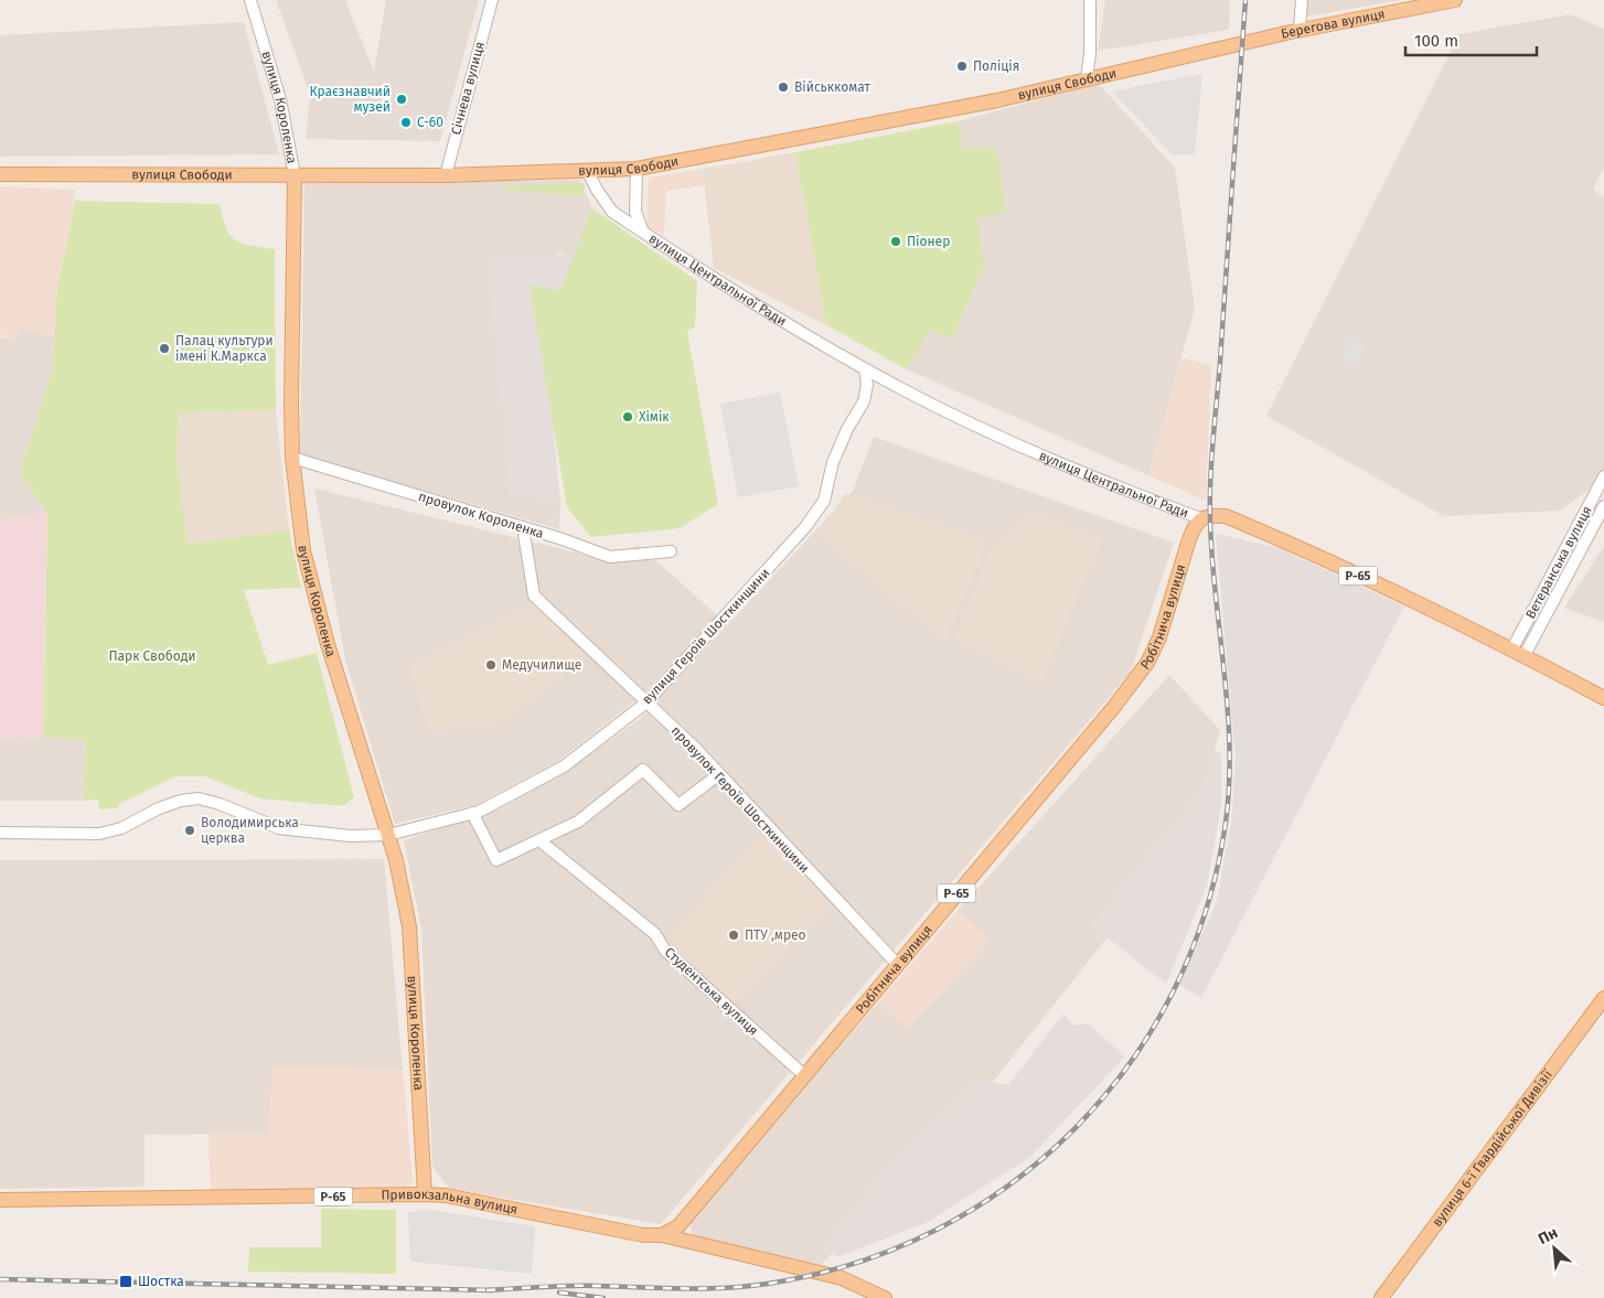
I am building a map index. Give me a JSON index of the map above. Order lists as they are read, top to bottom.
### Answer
{
  "streets": {
    "main road": [
      "Берегова вулиця",
      "вулиця Свободи",
      "вулиця Короленка",
      "вулиця Центральної Ради",
      "Р-65",
      "Робітнича вулиця",
      "вулиця 6-ї Гвардійської Дивізії",
      "Привокзальна вулиця"
    ],
    "street": [
      "Січнева вулиця",
      "провулок Короленка",
      "Ветеранська вулиця",
      "вулиця Героїв Шосткинщини",
      "провулок Героїв Шосткинщини",
      "Студентська вулиця"
    ]
  },
  "crossings": [
    ["Берегова вулиця", "вулиця Свободи"],
    ["вулиця Свободи", "Січнева вулиця"],
    ["вулиця Свободи", "вулиця Короленка"],
    ["вулиця Свободи", "вулиця Центральної Ради"],
    ["вулиця Короленка", "провулок Короленка"],
    ["вулиця Короленка", "вулиця Героїв Шосткинщини"],
    ["вулиця Короленка", "Привокзальна вулиця"],
    ["вулиця Центральної Ради", "Ветеранська вулиця"],
    ["вулиця Центральної Ради", "Робітнича вулиця"],
    ["вулиця Центральної Ради", "вулиця Героїв Шосткинщини"],
    ["провулок Короленка", "провулок Героїв Шосткинщини"],
    ["Робітнича вулиця", "провулок Героїв Шосткинщини"],
    ["Робітнича вулиця", "Студентська вулиця"],
    ["Робітнича вулиця", "Привокзальна вулиця"],
    ["вулиця Героїв Шосткинщини", "провулок Героїв Шосткинщини"]
  ],
  "parks": ["Парк Свободи"],
  "places": {
    "other": [
      "Поліція",
      "Військкомат",
      "Краєзнавчий музей",
      "С-60",
      "Піонер",
      "Палац культури імені К.Маркса",
      "Хімік",
      "Медучилище",
      "Володимирська церква",
      "ПТУ ,мрео"
    ],
    "transit": ["Шостка"]
  },
  "scale_bar": "100 m",
  "north": "top left"
}
